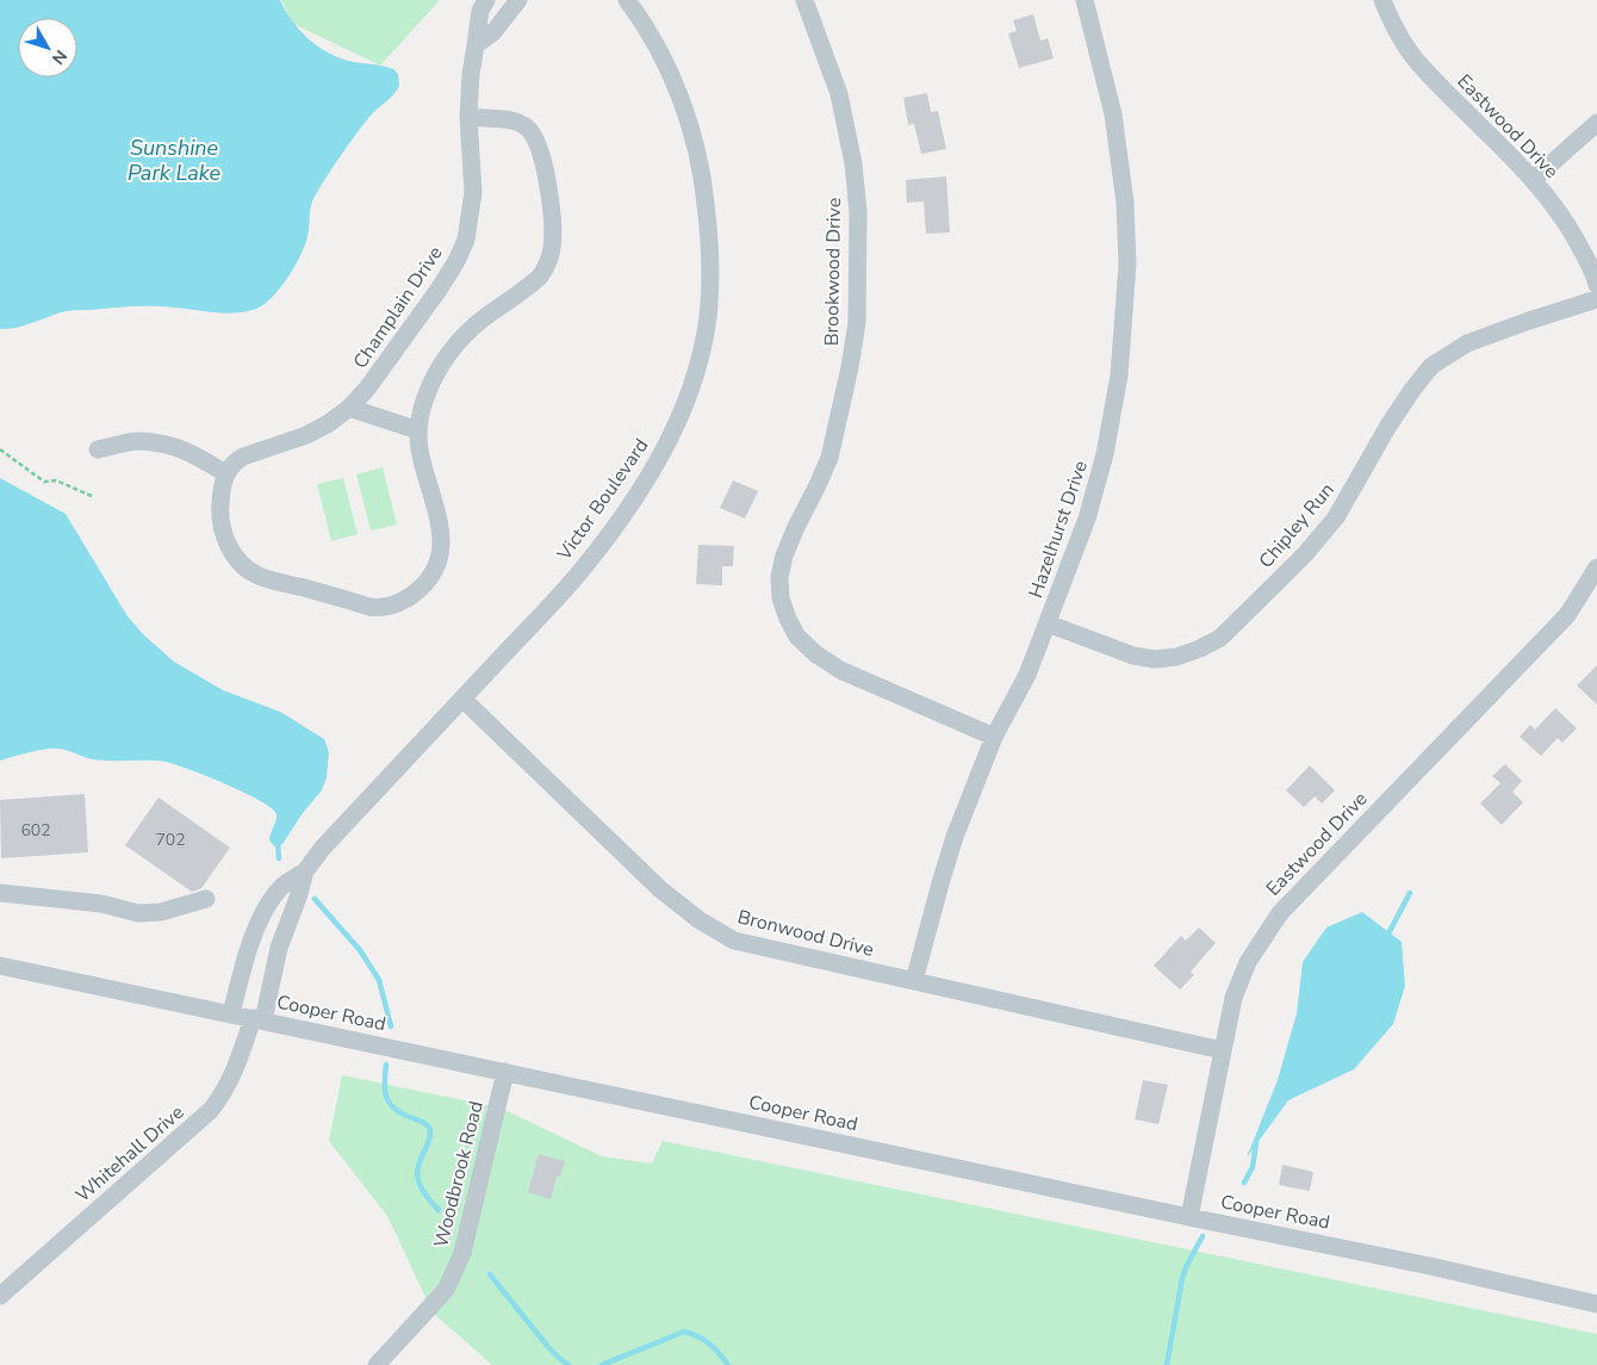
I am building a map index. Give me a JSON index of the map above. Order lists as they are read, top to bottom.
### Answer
{
  "streets": {
    "street": [
      "Eastwood Drive",
      "Brookwood Drive",
      "Champlain Drive",
      "Victor Boulevard",
      "Chipley Run",
      "Hazelhurst Drive",
      "Bronwood Drive",
      "Cooper Road",
      "Whitehall Drive",
      "Woodbrook Road"
    ]
  },
  "crossings": [
    ["Eastwood Drive", "Bronwood Drive"],
    ["Eastwood Drive", "Cooper Road"],
    ["Brookwood Drive", "Hazelhurst Drive"],
    ["Victor Boulevard", "Bronwood Drive"],
    ["Victor Boulevard", "Cooper Road"],
    ["Victor Boulevard", "Whitehall Drive"],
    ["Chipley Run", "Hazelhurst Drive"],
    ["Hazelhurst Drive", "Bronwood Drive"],
    ["Cooper Road", "Whitehall Drive"],
    ["Cooper Road", "Woodbrook Road"]
  ],
  "water": ["Sunshine Park Lake"],
  "house_numbers": ["602", "702"],
  "north": "bottom right"
}
